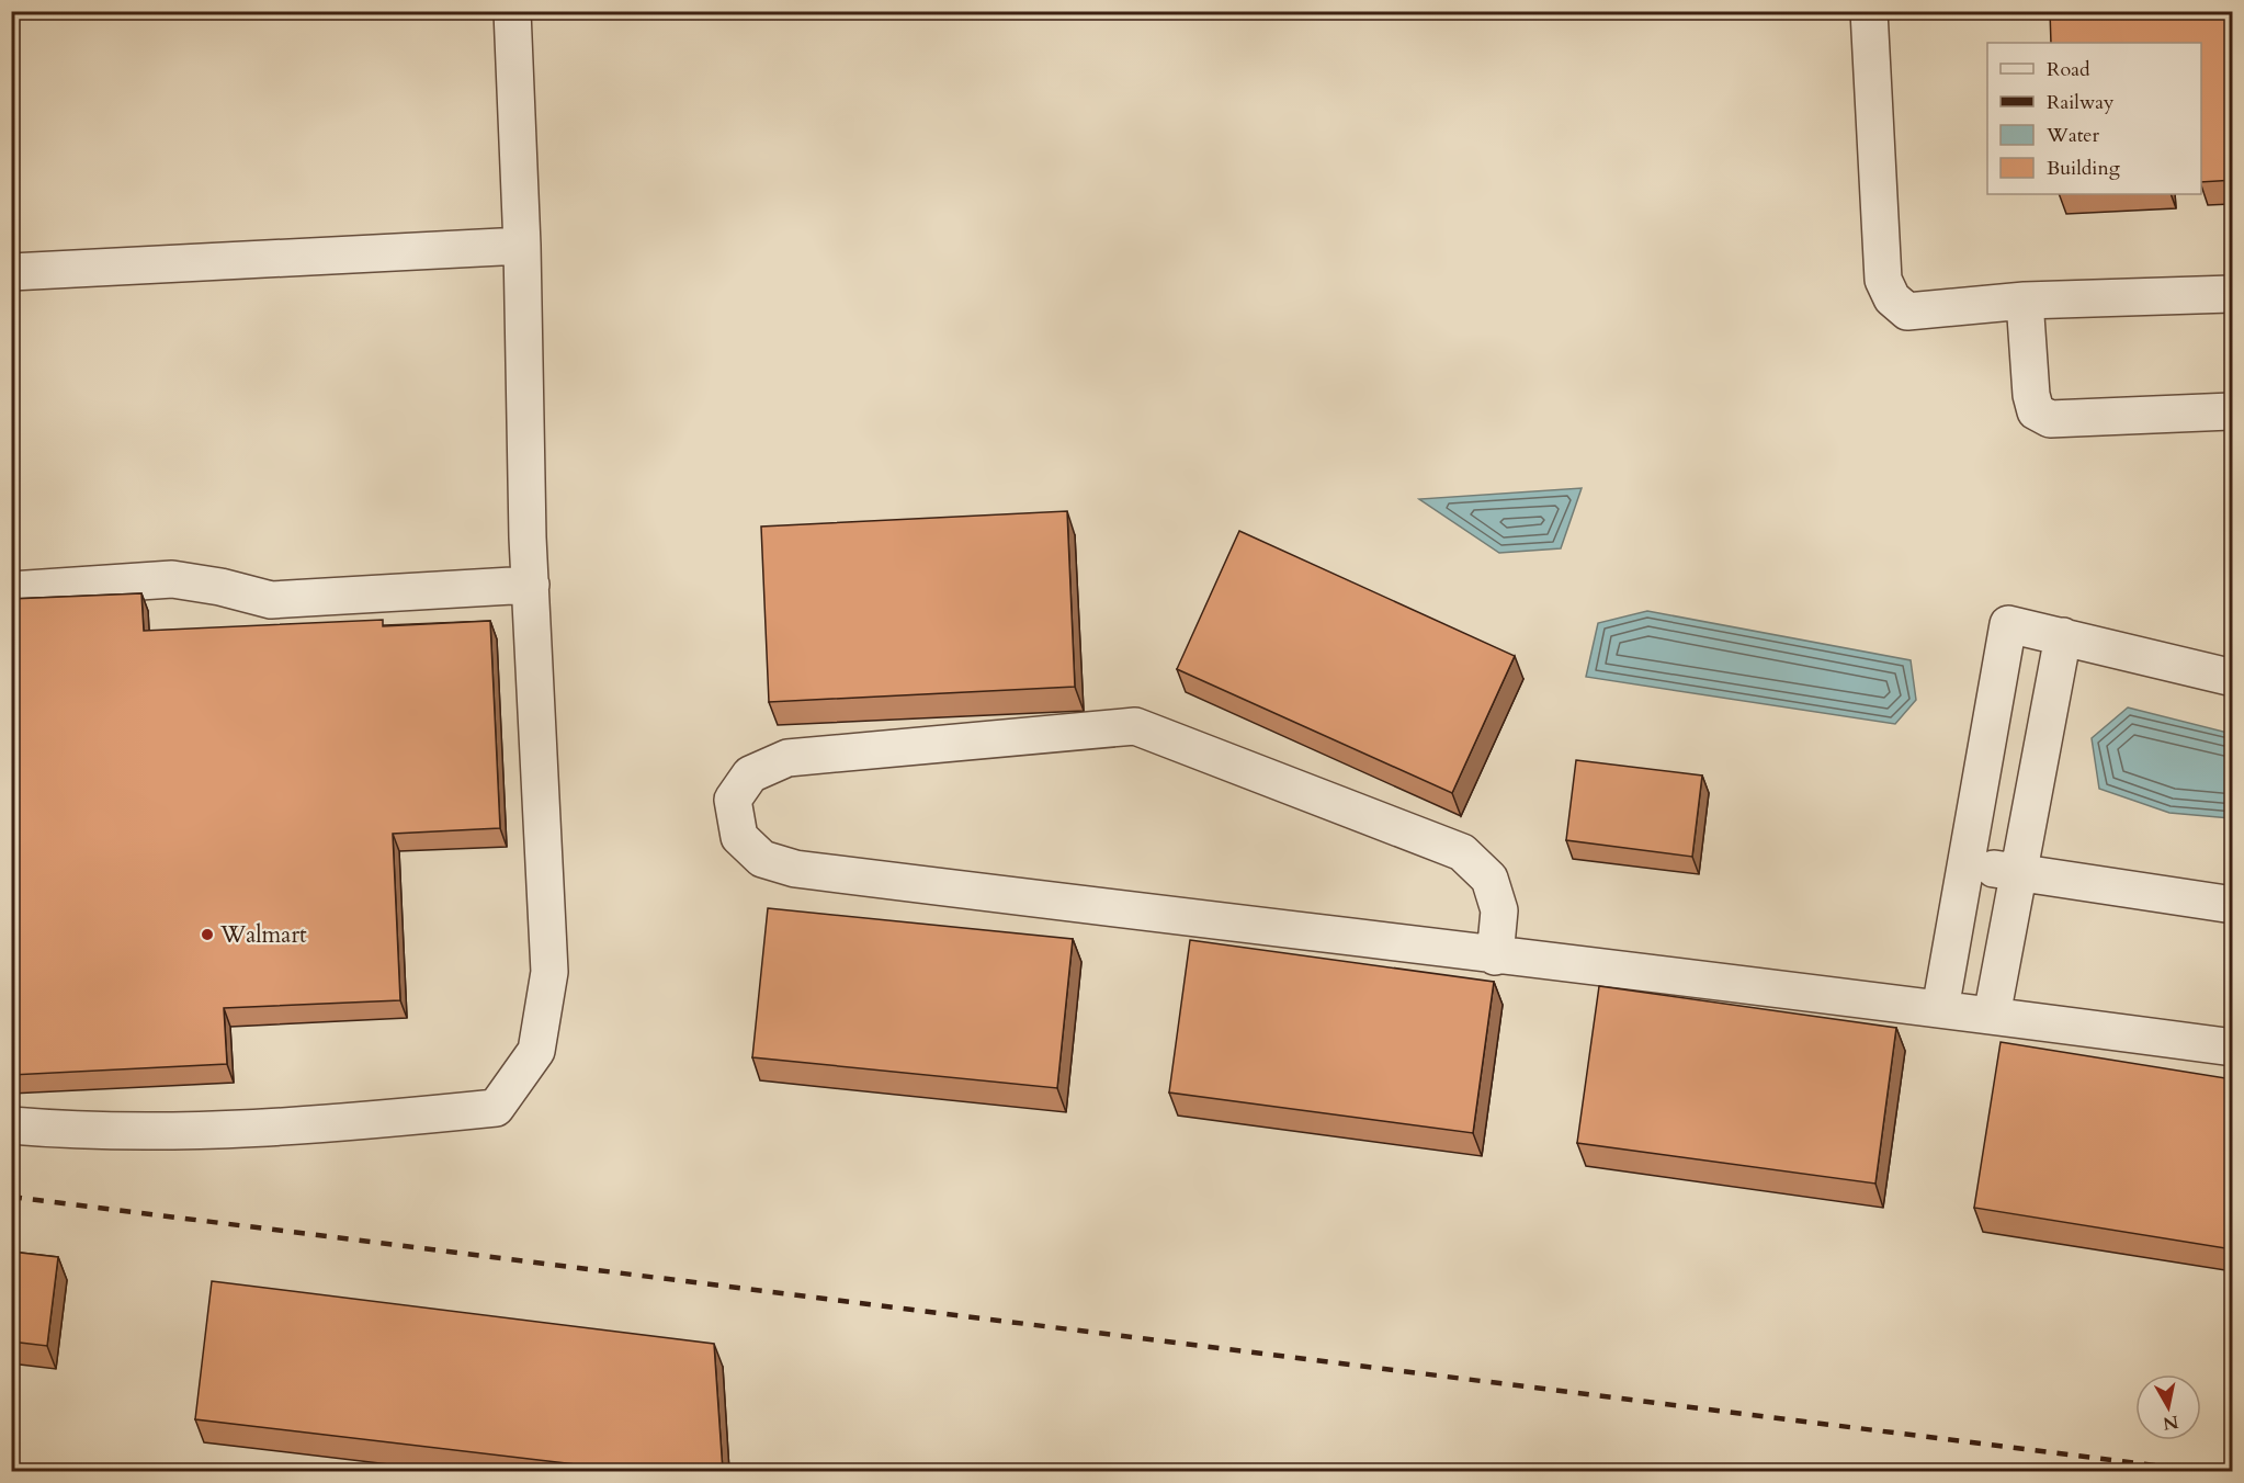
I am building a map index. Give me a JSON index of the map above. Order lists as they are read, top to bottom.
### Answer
{
  "places": ["Walmart"],
  "legend": [
    "Road",
    "Railway",
    "Water",
    "Building"
  ],
  "north": "bottom"
}
